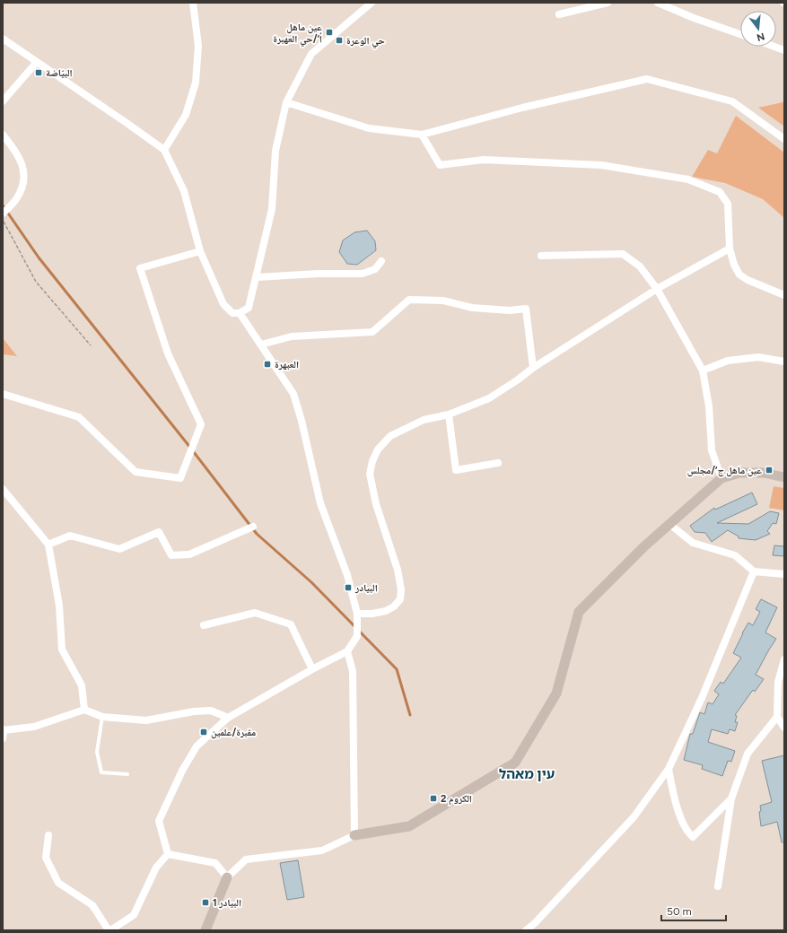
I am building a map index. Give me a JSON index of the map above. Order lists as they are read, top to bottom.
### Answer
{
  "districts": ["עין מאהל"],
  "places": {
    "transit": [
      "عين ماهل أ‘/حي العهبرة",
      "حي الوعرة",
      "البيّاضة",
      "العبهرة",
      "عين ماهل ج‘/مجلس",
      "البيادر",
      "مقبرة/علمين",
      "الكروم 2",
      "البيادر 1"
    ]
  },
  "scale_bar": "50 m",
  "north": "bottom"
}
